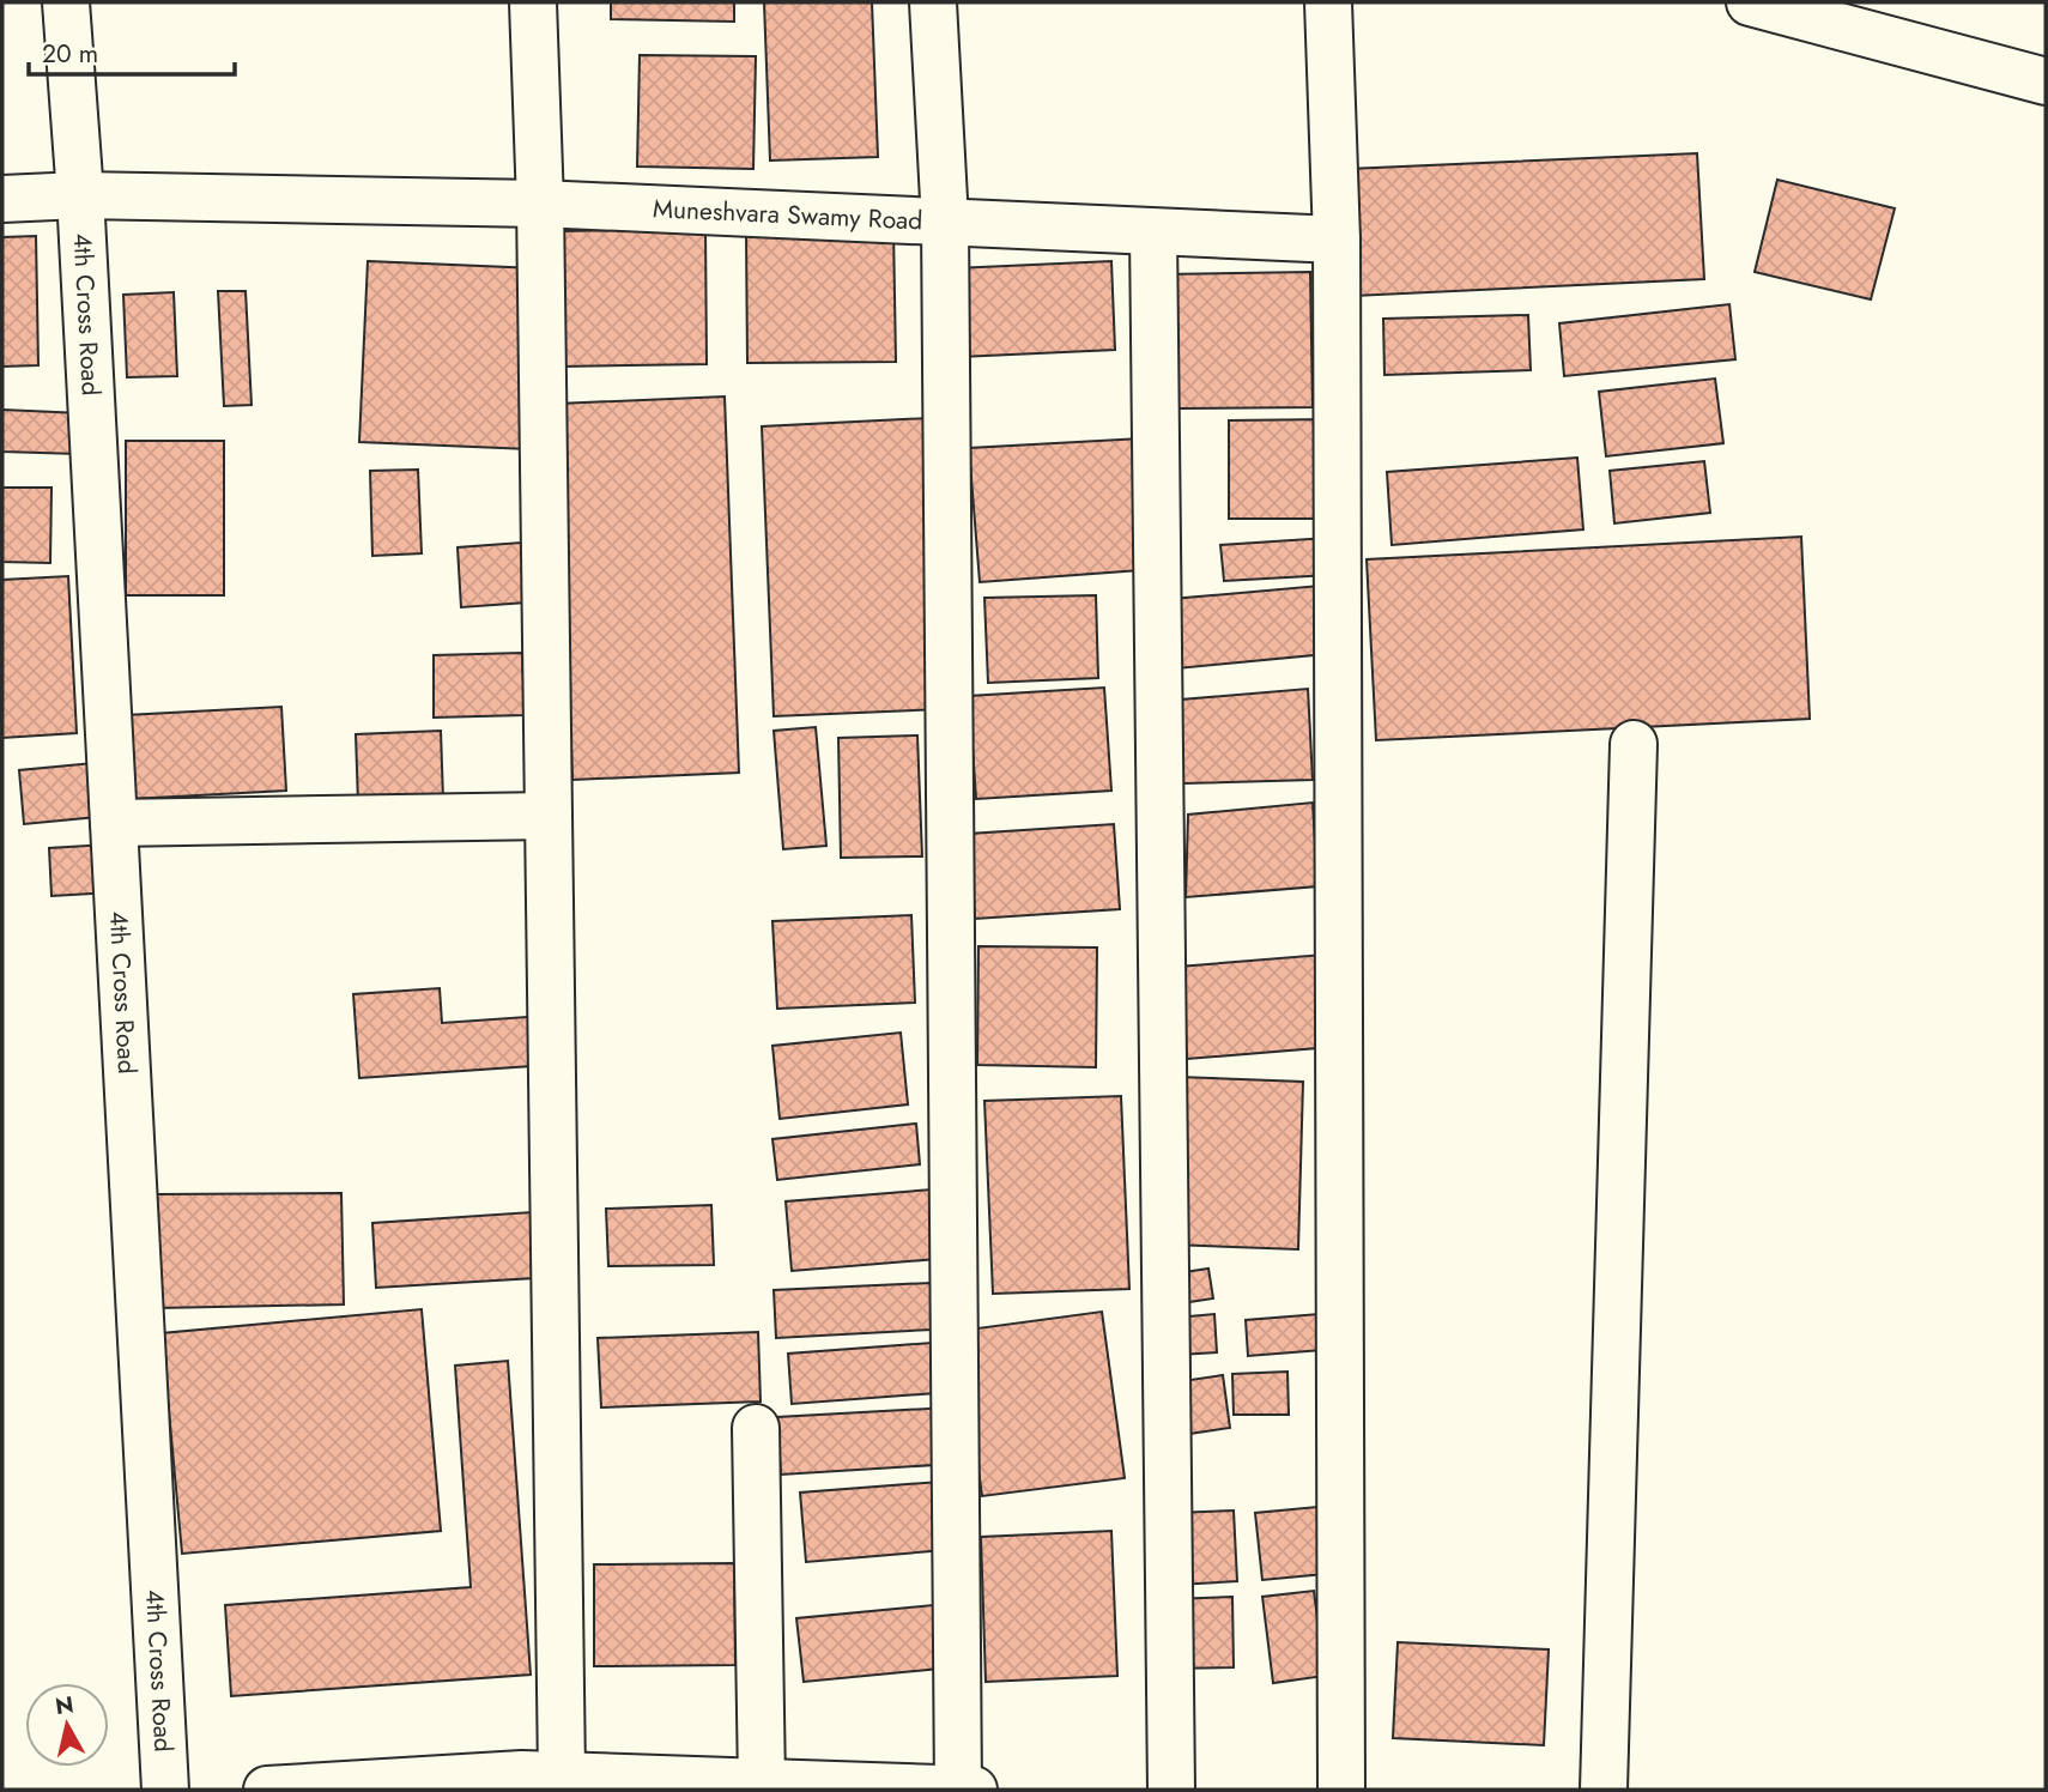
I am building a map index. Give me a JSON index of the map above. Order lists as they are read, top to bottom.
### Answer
{
  "streets": {
    "street": ["Muneshvara Swamy Road", "4th Cross Road"]
  },
  "crossings": [
    ["Muneshvara Swamy Road", "4th Cross Road"]
  ],
  "scale_bar": "20 m",
  "north": "top"
}
